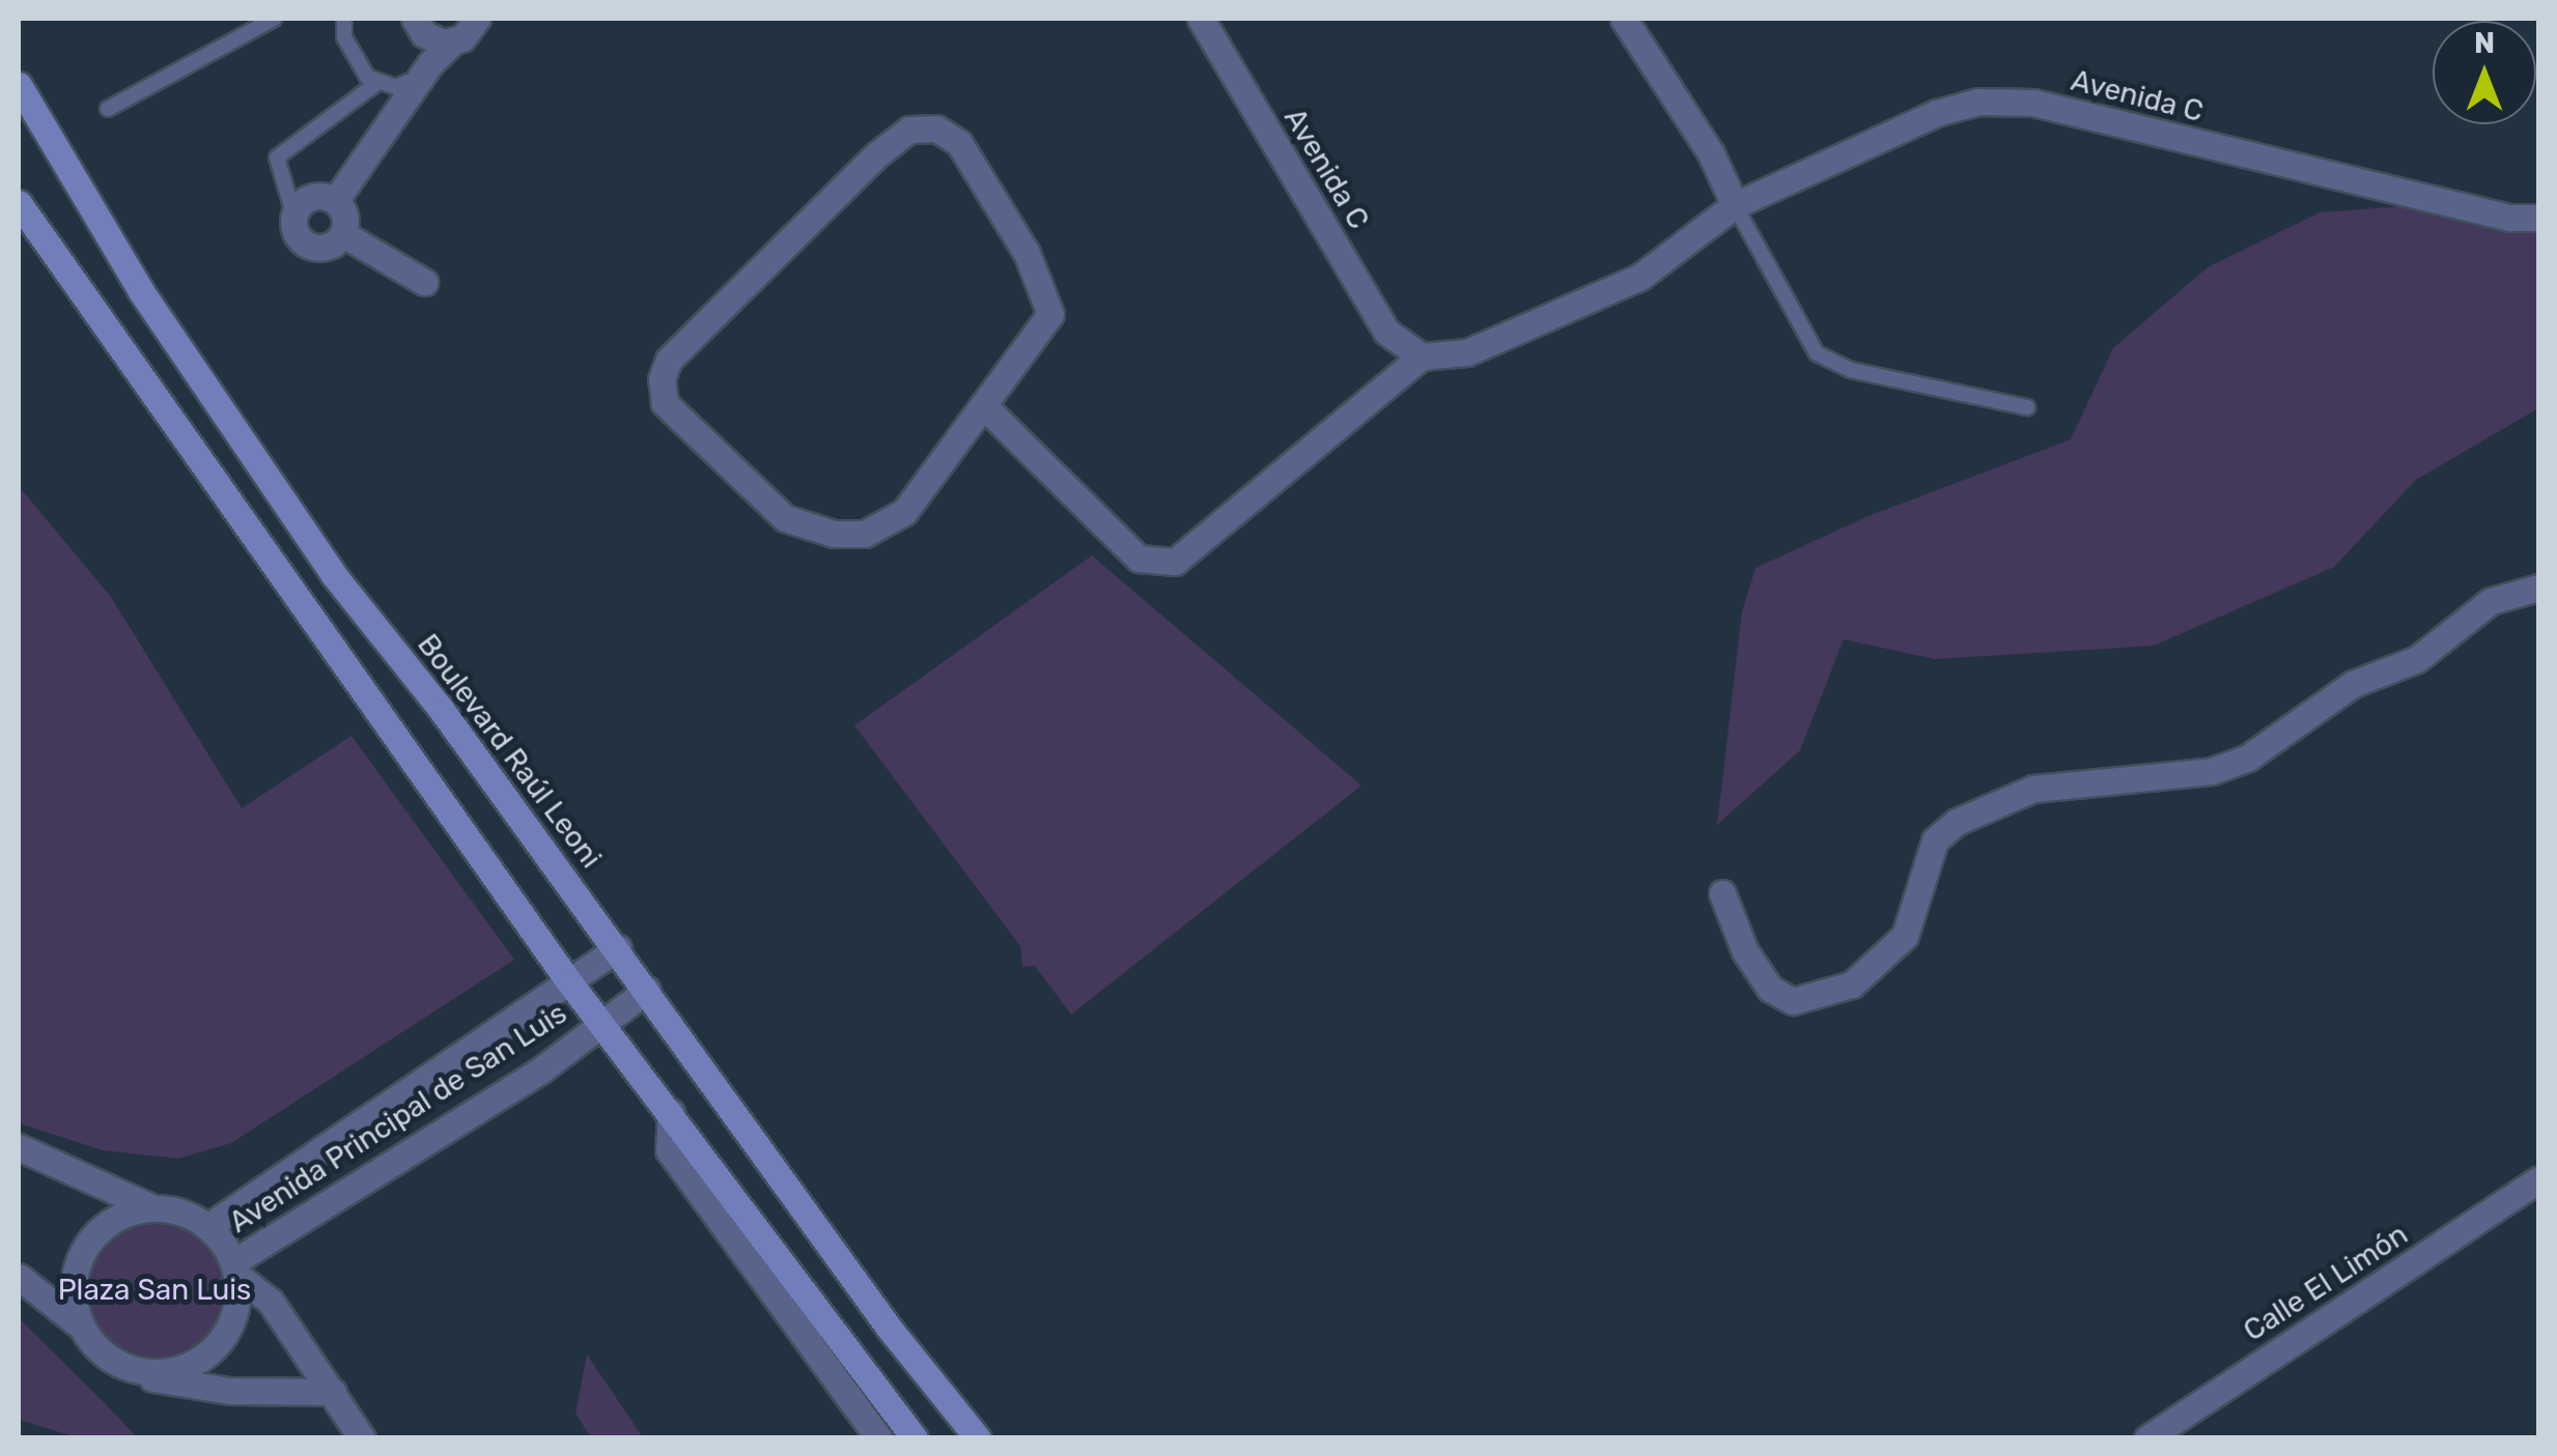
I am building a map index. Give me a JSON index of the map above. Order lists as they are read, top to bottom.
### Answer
{
  "streets": {
    "main road": ["Boulevard Raúl Leoni"],
    "street": ["Avenida C", "Avenida Principal de San Luis", "Calle El Limón"]
  },
  "crossings": [
    ["Boulevard Raúl Leoni", "Avenida Principal de San Luis"]
  ],
  "parks": ["Plaza San Luis"],
  "north": "top"
}
